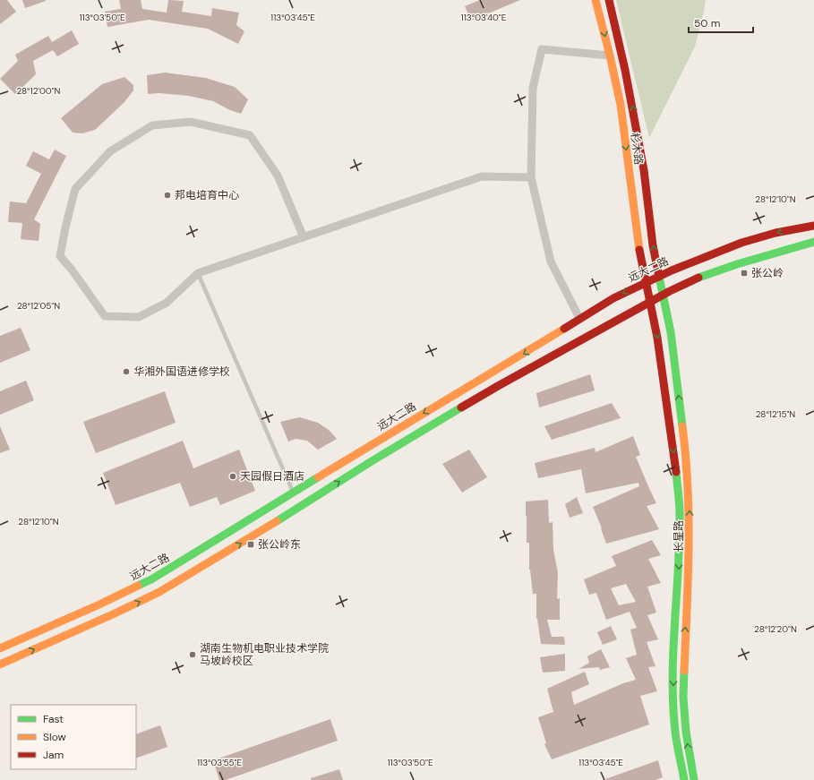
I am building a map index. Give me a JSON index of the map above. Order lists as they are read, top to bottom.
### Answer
{
  "streets": {
    "main road": ["杉木路", "远大二路", "长星路"]
  },
  "crossings": [
    ["杉木路", "远大二路"],
    ["杉木路", "长星路"]
  ],
  "places": {
    "other": [
      "邦电培育中心",
      "华湘外国语进修学校",
      "天园假日酒店",
      "湖南生物机电职业技术学院 马坡岭校区"
    ],
    "transit": ["张公岭", "张公岭东"]
  },
  "legend": ["Fast", "Slow", "Jam"],
  "scale_bar": "50 m",
  "coordinates": [
    "113°03'50\"E",
    "113°03'45\"E",
    "113°03'40\"E",
    "28°12'00\"N",
    "28°12'10\"N",
    "28°12'05\"N",
    "28°12'15\"N",
    "28°12'20\"N",
    "113°03'55\"E"
  ]
}
